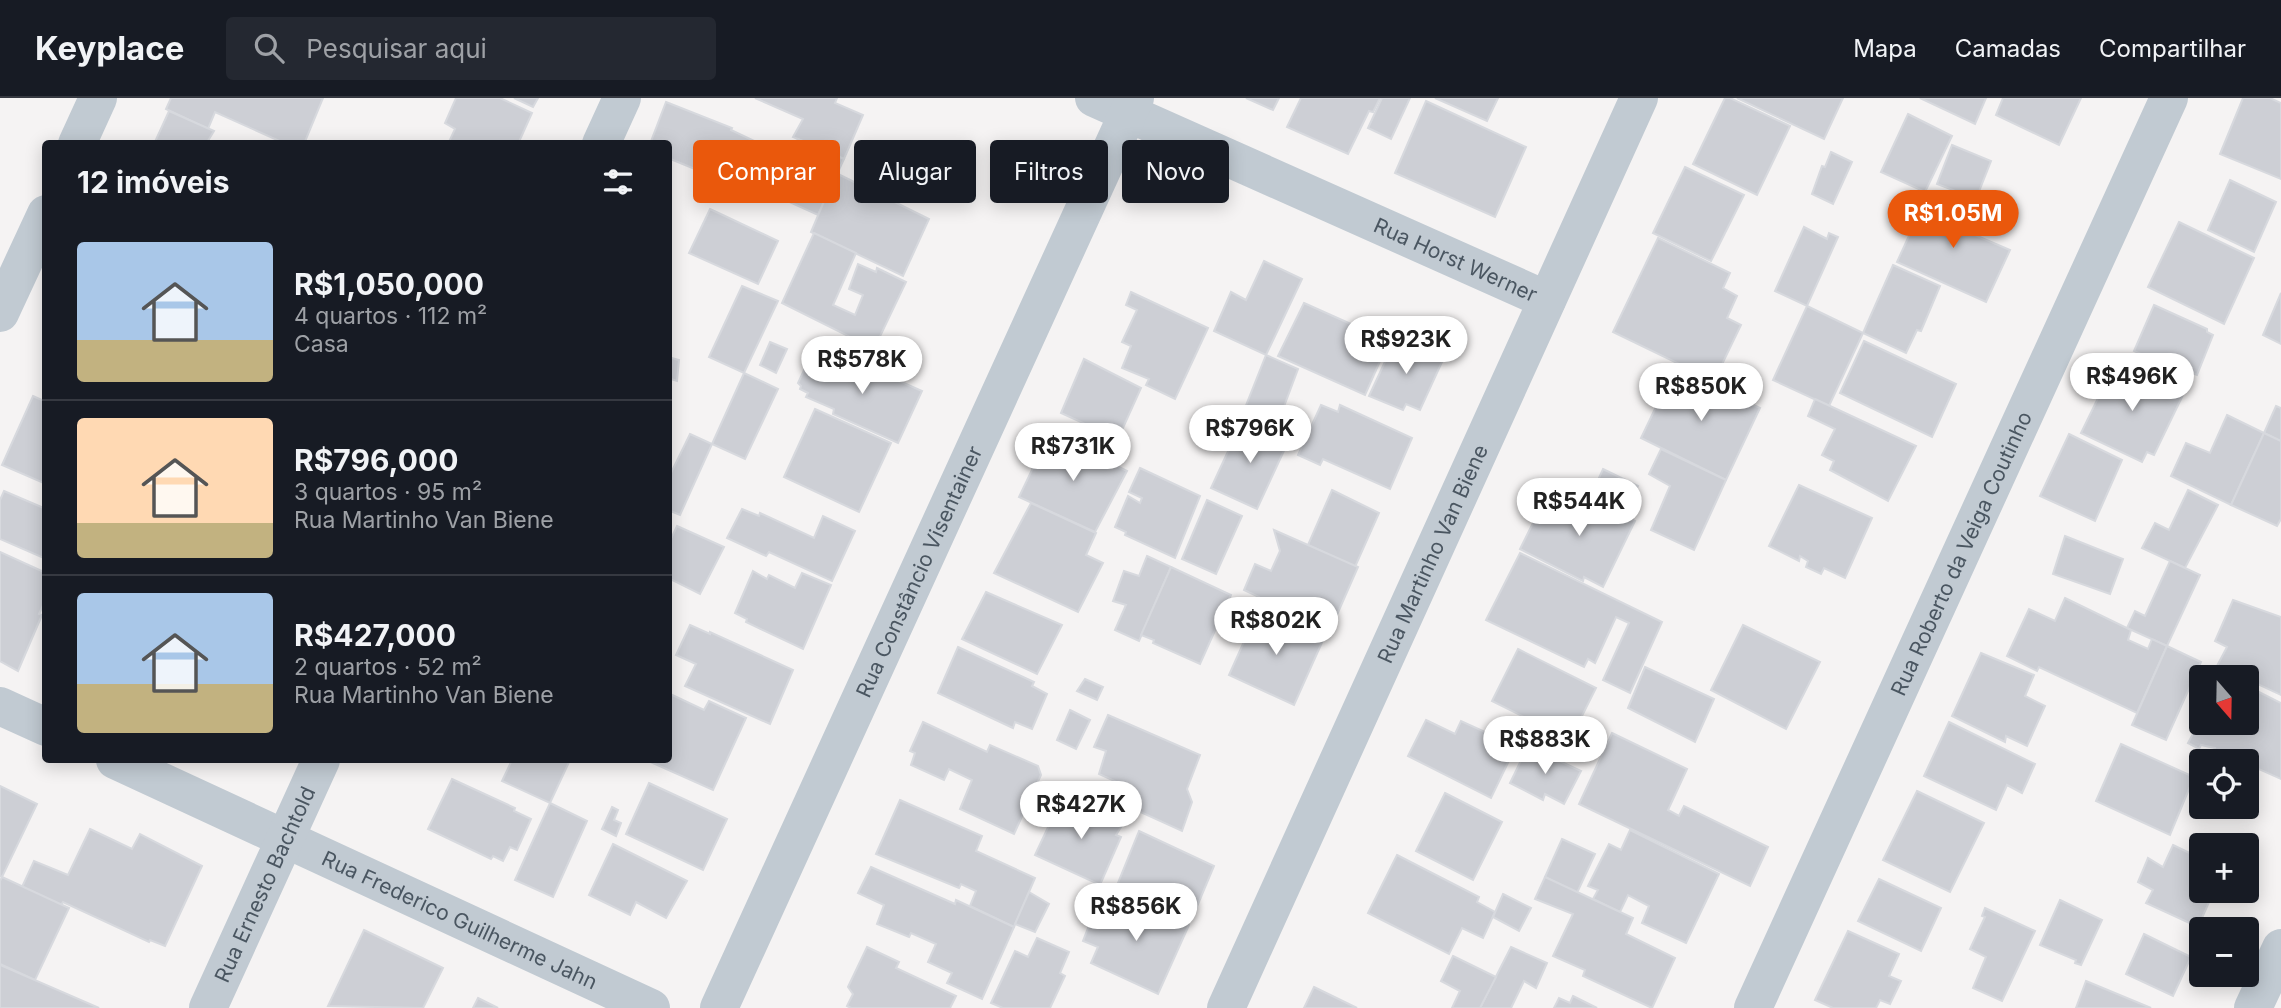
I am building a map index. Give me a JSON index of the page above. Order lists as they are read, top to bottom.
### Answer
{
  "streets": {
    "street": [
      "Rua Horst Werner",
      "Rua Martinho Van Biene",
      "Rua Roberto da Veiga Coutinho",
      "Rua Constâncio Visentainer",
      "Rua Ernesto Bachtold",
      "Rua Frederico Guilherme Jahn"
    ]
  },
  "crossings": [
    ["Rua Horst Werner", "Rua Martinho Van Biene"],
    ["Rua Horst Werner", "Rua Constâncio Visentainer"],
    ["Rua Ernesto Bachtold", "Rua Frederico Guilherme Jahn"]
  ],
  "north": "bottom",
  "page": {
    "header": "Keyplace",
    "search": "Pesquisar aqui",
    "nav": ["Mapa", "Camadas", "Compartilhar"],
    "chip": [
      "Comprar",
      "Alugar",
      "Filtros",
      "Novo"
    ],
    "heading": "12 imóveis",
    "price": [
      "R$1.05M",
      "R$923K",
      "R$578K",
      "R$496K",
      "R$850K",
      "R$796K",
      "R$731K",
      "R$544K",
      "R$802K",
      "R$883K",
      "R$427K",
      "R$856K"
    ],
    "list": [
      {
        "name": "R$1,050,000",
        "note": "4 quartos · 112 m² · Casa"
      },
      {
        "name": "R$796,000",
        "note": "3 quartos · 95 m² · Rua Martinho Van Biene"
      },
      {
        "name": "R$427,000",
        "note": "2 quartos · 52 m² · Rua Martinho Van Biene"
      }
    ],
    "map_buttons": ["+", "−"]
  }
}
